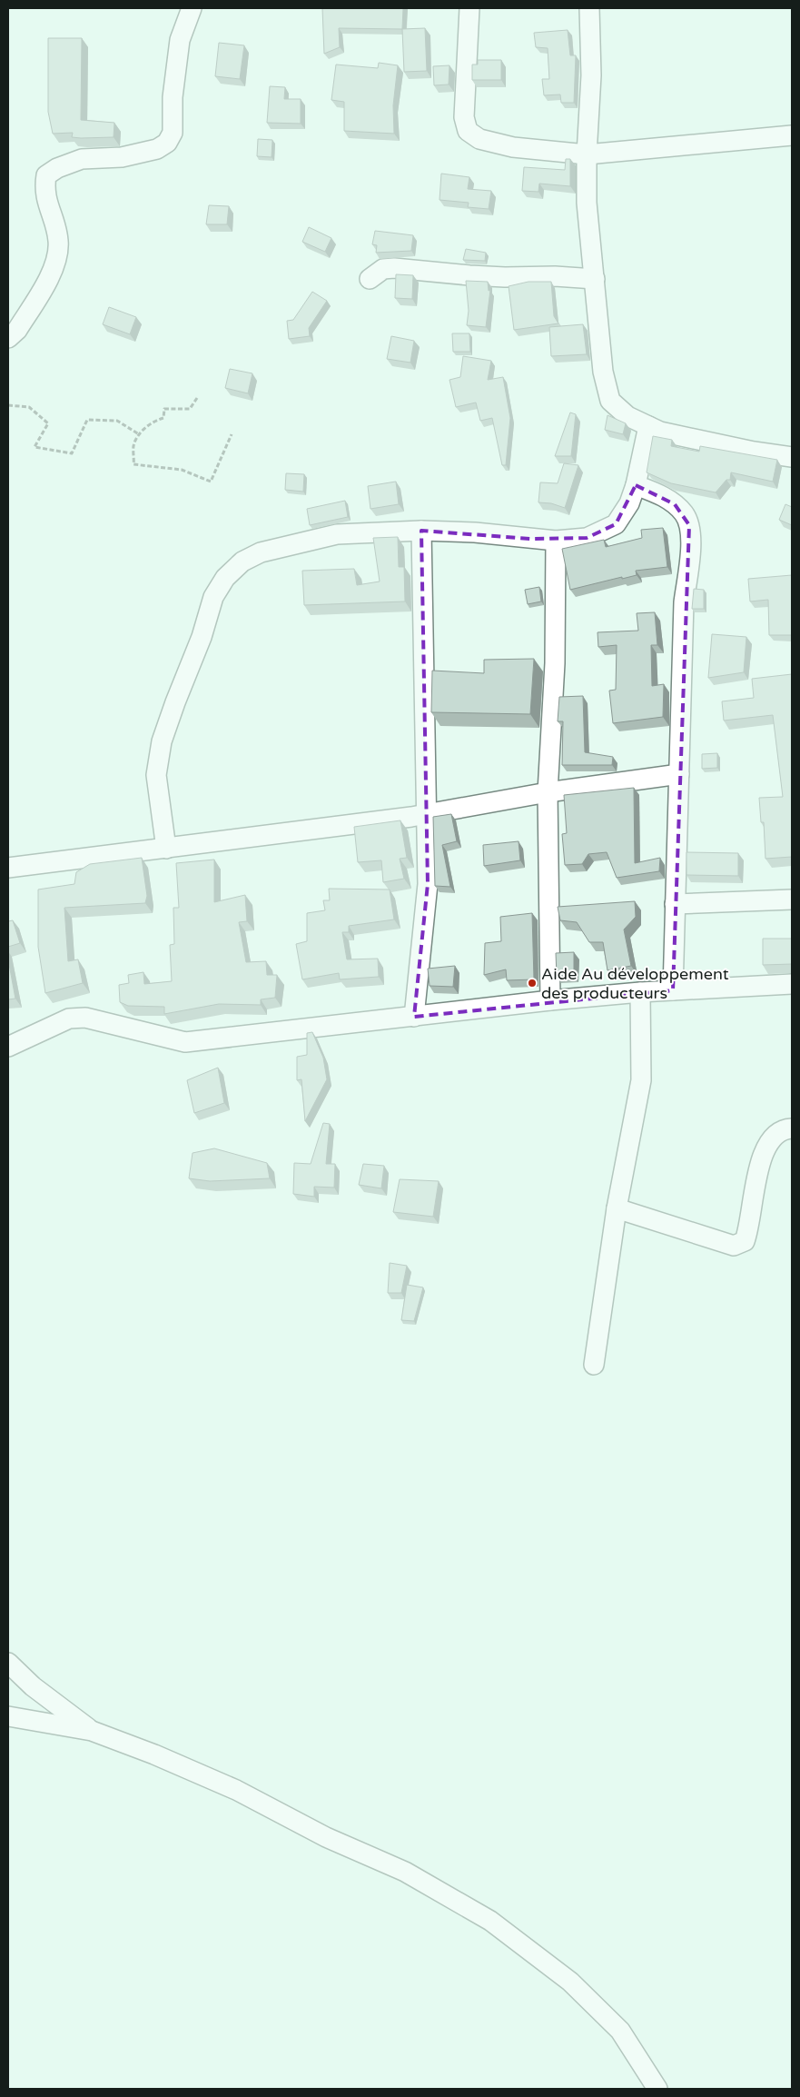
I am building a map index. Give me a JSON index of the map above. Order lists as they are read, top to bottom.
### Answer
{
  "places": ["Aide Au développement des producteurs"]
}
